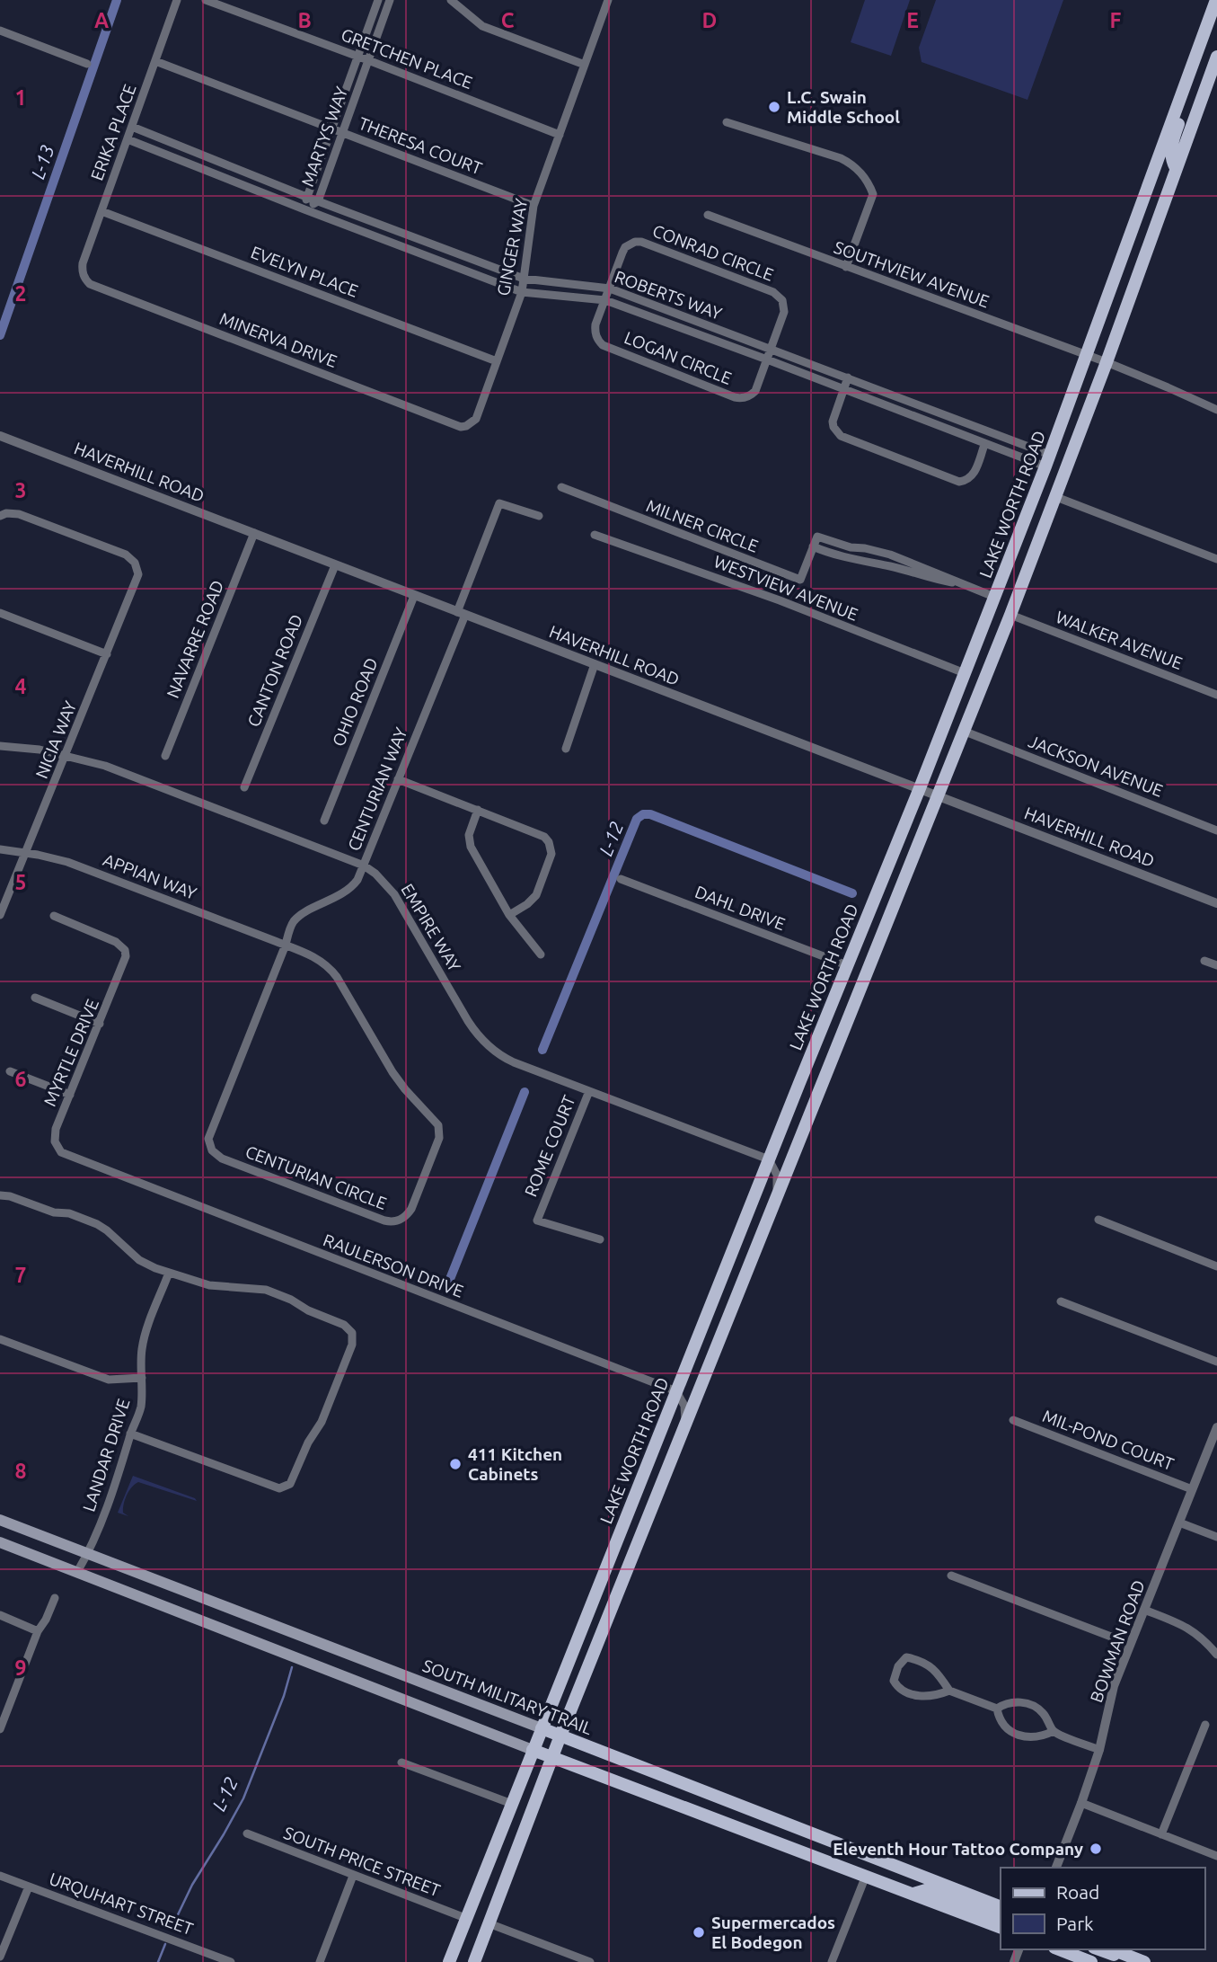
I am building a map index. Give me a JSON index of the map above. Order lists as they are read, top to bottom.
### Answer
{
  "streets": {
    "main road": ["LAKE WORTH ROAD", "SOUTH MILITARY TRAIL"],
    "street": [
      "GRETCHEN PLACE",
      "ERIKA PLACE",
      "MARTYS WAY",
      "THERESA COURT",
      "GINGER WAY",
      "CONRAD CIRCLE",
      "EVELYN PLACE",
      "SOUTHVIEW AVENUE",
      "ROBERTS WAY",
      "MINERVA DRIVE",
      "LOGAN CIRCLE",
      "HAVERHILL ROAD",
      "MILNER CIRCLE",
      "WESTVIEW AVENUE",
      "NAVARRE ROAD",
      "WALKER AVENUE",
      "CANTON ROAD",
      "OHIO ROAD",
      "NICIA WAY",
      "JACKSON AVENUE",
      "CENTURIAN WAY",
      "APPIAN WAY",
      "DAHL DRIVE",
      "EMPIRE WAY",
      "MYRTLE DRIVE",
      "ROME COURT",
      "CENTURIAN CIRCLE",
      "RAULERSON DRIVE",
      "MIL-POND COURT",
      "LANDAR DRIVE",
      "BOWMAN ROAD",
      "SOUTH PRICE STREET",
      "URQUHART STREET"
    ]
  },
  "crossings": [
    ["GRETCHEN PLACE", "MARTYS WAY"],
    ["GRETCHEN PLACE", "GINGER WAY"],
    ["ERIKA PLACE", "THERESA COURT"],
    ["ERIKA PLACE", "EVELYN PLACE"],
    ["ERIKA PLACE", "ROBERTS WAY"],
    ["ERIKA PLACE", "MINERVA DRIVE"],
    ["MARTYS WAY", "THERESA COURT"],
    ["MARTYS WAY", "ROBERTS WAY"],
    ["THERESA COURT", "GINGER WAY"],
    ["GINGER WAY", "EVELYN PLACE"],
    ["GINGER WAY", "ROBERTS WAY"],
    ["GINGER WAY", "MINERVA DRIVE"],
    ["CONRAD CIRCLE", "ROBERTS WAY"],
    ["CONRAD CIRCLE", "LOGAN CIRCLE"],
    ["SOUTHVIEW AVENUE", "LAKE WORTH ROAD"],
    ["ROBERTS WAY", "LOGAN CIRCLE"],
    ["ROBERTS WAY", "LAKE WORTH ROAD"],
    ["HAVERHILL ROAD", "LAKE WORTH ROAD"],
    ["HAVERHILL ROAD", "NAVARRE ROAD"],
    ["HAVERHILL ROAD", "CANTON ROAD"],
    ["HAVERHILL ROAD", "OHIO ROAD"],
    ["HAVERHILL ROAD", "CENTURIAN WAY"],
    ["LAKE WORTH ROAD", "MILNER CIRCLE"],
    ["LAKE WORTH ROAD", "WESTVIEW AVENUE"],
    ["LAKE WORTH ROAD", "DAHL DRIVE"],
    ["LAKE WORTH ROAD", "EMPIRE WAY"],
    ["LAKE WORTH ROAD", "RAULERSON DRIVE"],
    ["LAKE WORTH ROAD", "SOUTH MILITARY TRAIL"],
    ["LAKE WORTH ROAD", "SOUTH PRICE STREET"],
    ["NICIA WAY", "APPIAN WAY"],
    ["NICIA WAY", "EMPIRE WAY"],
    ["CENTURIAN WAY", "APPIAN WAY"],
    ["CENTURIAN WAY", "EMPIRE WAY"],
    ["CENTURIAN WAY", "CENTURIAN CIRCLE"],
    ["APPIAN WAY", "CENTURIAN CIRCLE"],
    ["EMPIRE WAY", "ROME COURT"],
    ["MYRTLE DRIVE", "RAULERSON DRIVE"],
    ["MIL-POND COURT", "BOWMAN ROAD"],
    ["LANDAR DRIVE", "SOUTH MILITARY TRAIL"]
  ],
  "water": ["L-13", "L-12"],
  "places": [
    "L.C. Swain Middle School",
    "411 Kitchen Cabinets",
    "Eleventh Hour Tattoo Company",
    "Supermercados El Bodegon"
  ],
  "legend": ["Road", "Park"],
  "grid": {
    "columns": [
      "A",
      "B",
      "C",
      "D",
      "E",
      "F"
    ],
    "rows": [
      "1",
      "2",
      "3",
      "4",
      "5",
      "6",
      "7",
      "8",
      "9"
    ]
  }
}
